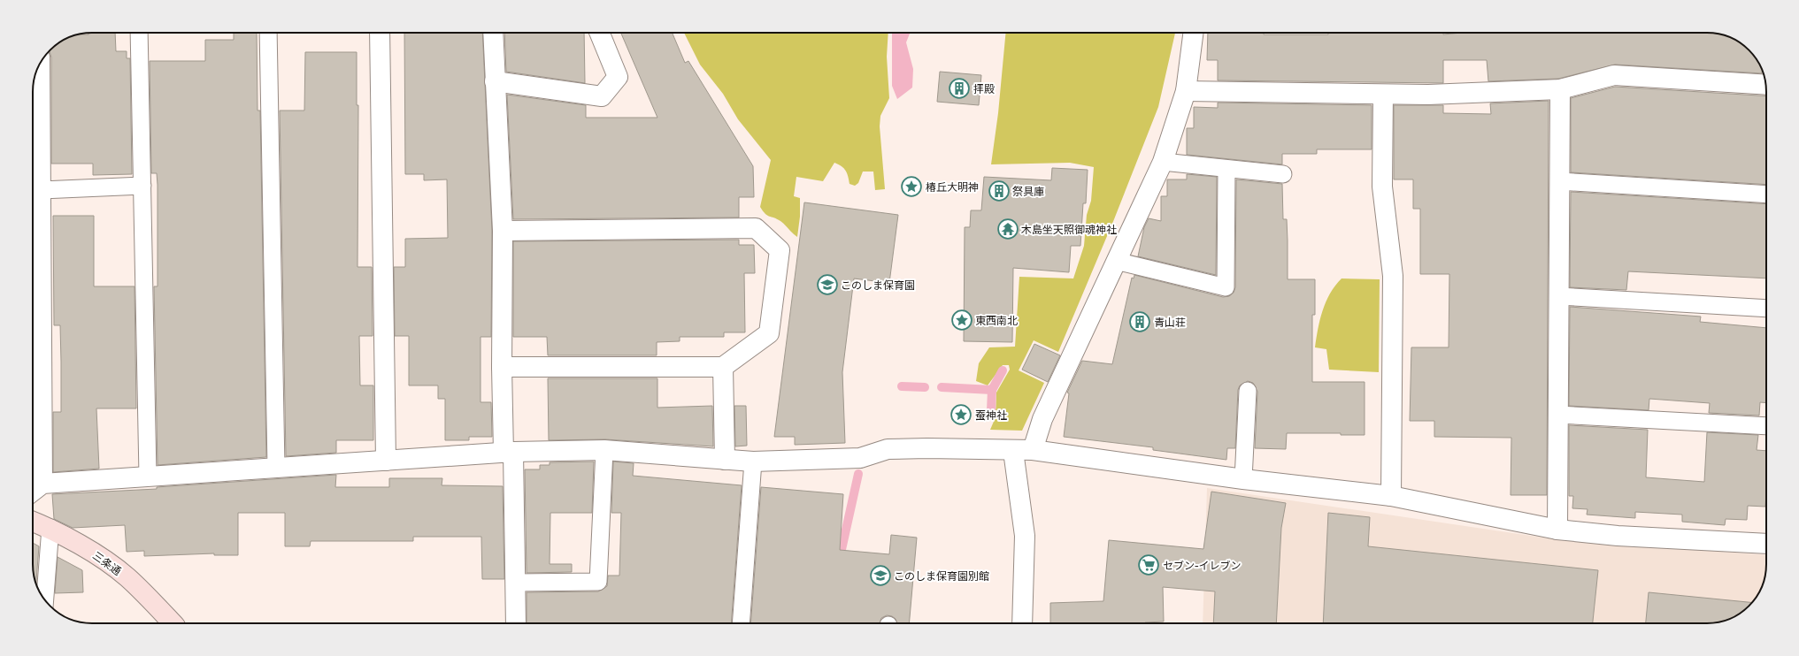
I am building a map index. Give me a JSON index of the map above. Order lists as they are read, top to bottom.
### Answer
{
  "streets": {
    "main road": ["三条通"]
  },
  "places": {
    "building": ["拝殿", "祭具庫", "青山荘"],
    "place": ["椿丘大明神", "東西南北", "蚕神社"],
    "temple": ["木島坐天照御魂神社"],
    "school or university": ["このしま保育園", "このしま保育園別館"],
    "supermarket": ["セブン-イレブン"]
  }
}
